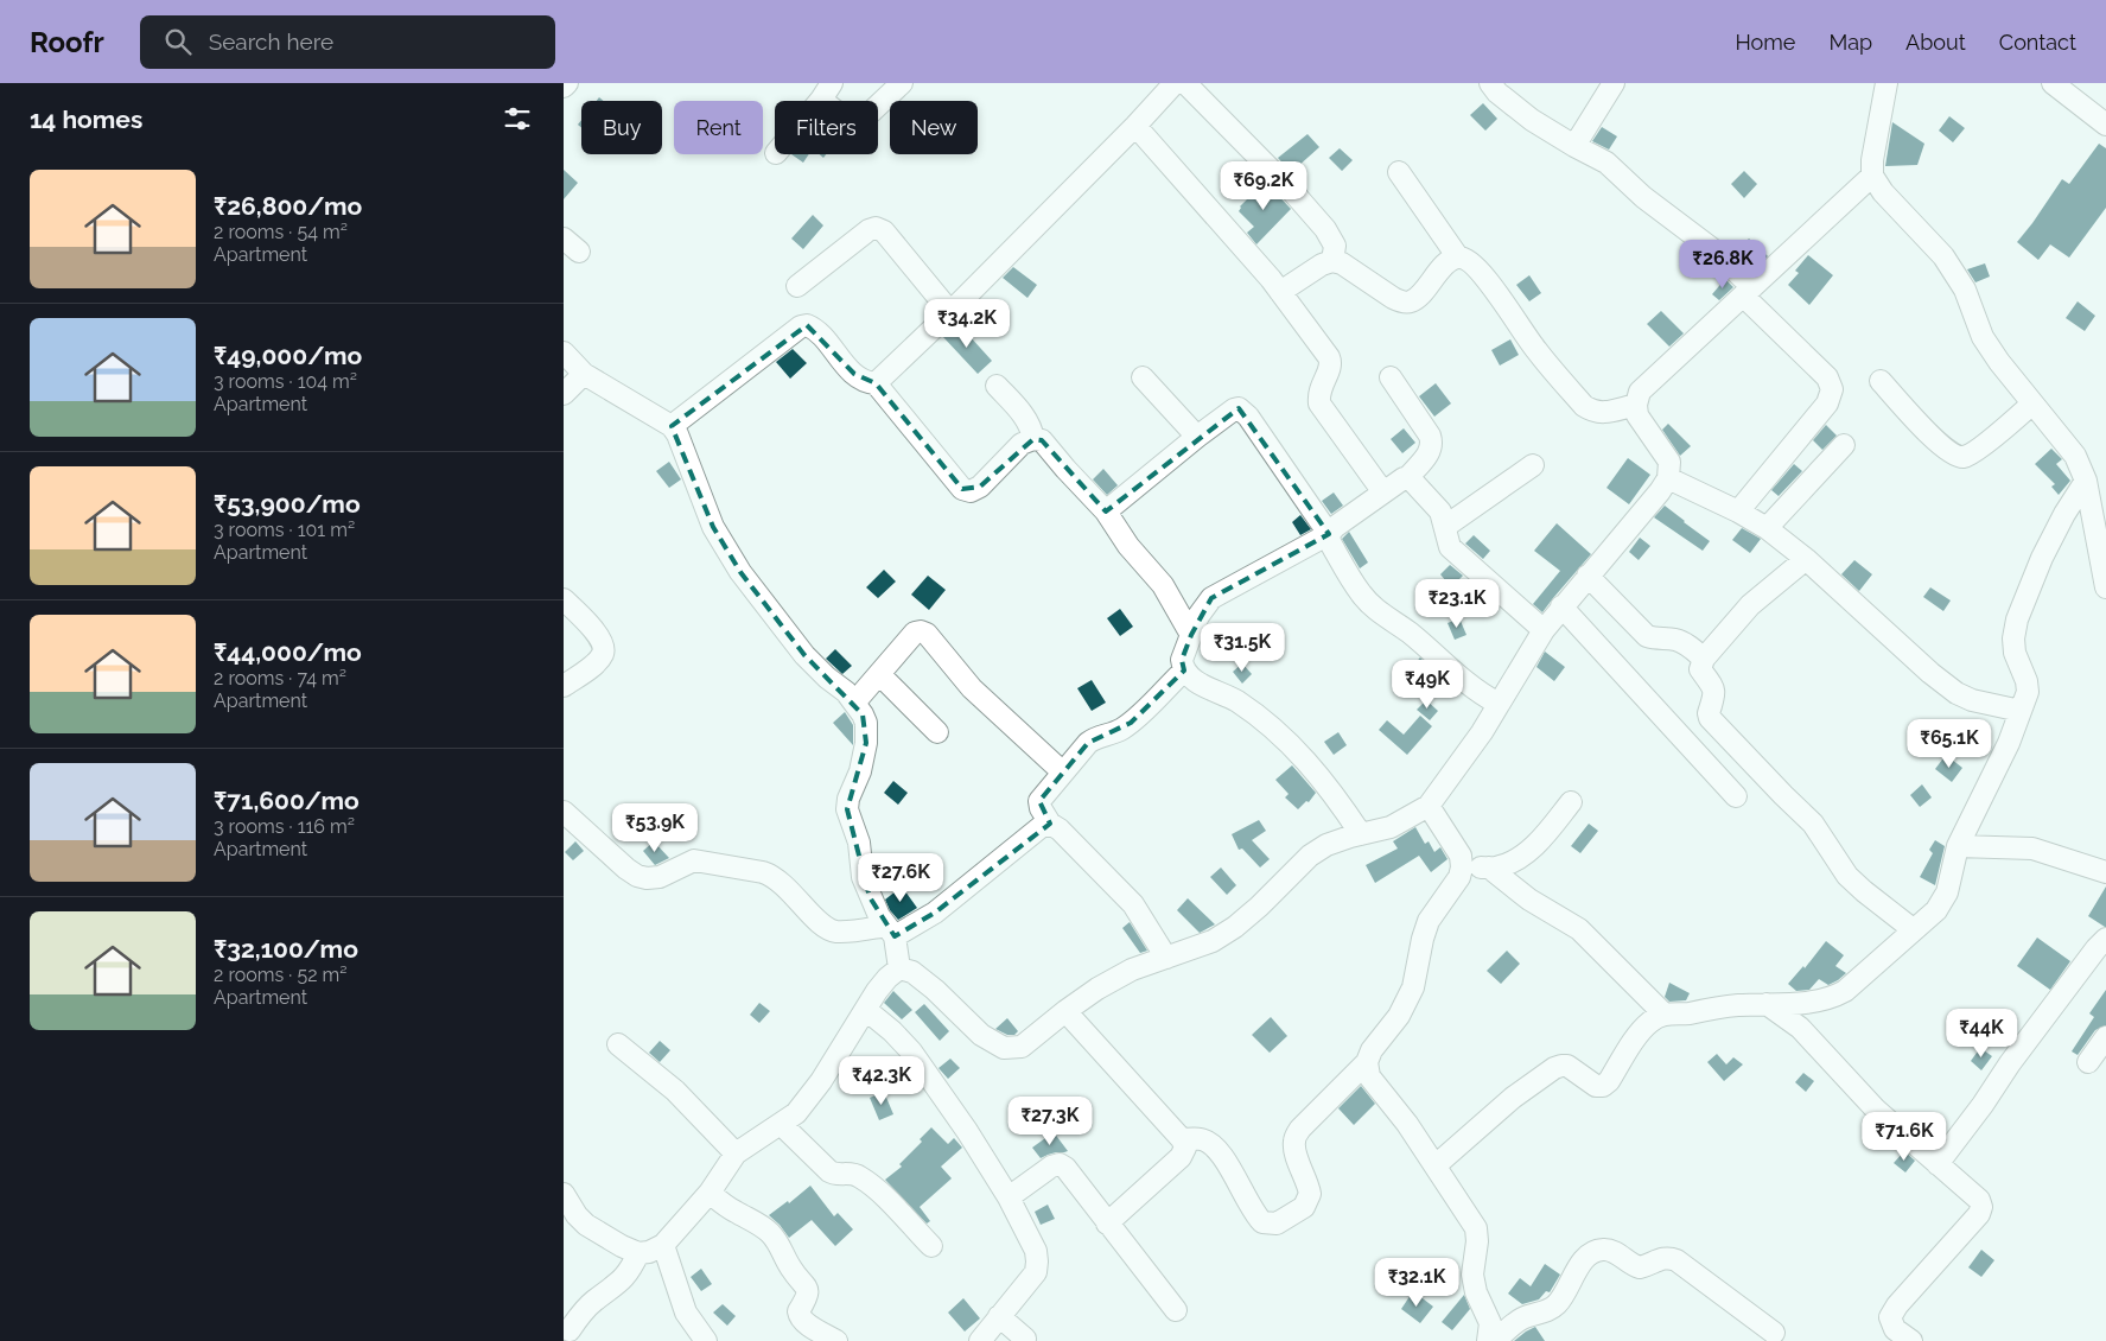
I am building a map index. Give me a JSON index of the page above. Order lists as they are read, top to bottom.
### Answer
{
  "page": {
    "header": "Roofr",
    "search": "Search here",
    "nav": [
      "Home",
      "Map",
      "About",
      "Contact"
    ],
    "heading": "14 homes",
    "chip": [
      "Buy",
      "Rent",
      "Filters",
      "New"
    ],
    "list": [
      {
        "name": "₹26,800/mo",
        "note": "2 rooms · 54 m² · Apartment"
      },
      {
        "name": "₹49,000/mo",
        "note": "3 rooms · 104 m² · Apartment"
      },
      {
        "name": "₹53,900/mo",
        "note": "3 rooms · 101 m² · Apartment"
      },
      {
        "name": "₹44,000/mo",
        "note": "2 rooms · 74 m² · Apartment"
      },
      {
        "name": "₹71,600/mo",
        "note": "3 rooms · 116 m² · Apartment"
      },
      {
        "name": "₹32,100/mo",
        "note": "2 rooms · 52 m² · Apartment"
      }
    ],
    "price": [
      "₹69.2K",
      "₹26.8K",
      "₹34.2K",
      "₹23.1K",
      "₹31.5K",
      "₹49K",
      "₹65.1K",
      "₹53.9K",
      "₹27.6K",
      "₹44K",
      "₹42.3K",
      "₹27.3K",
      "₹71.6K",
      "₹32.1K"
    ]
  }
}
